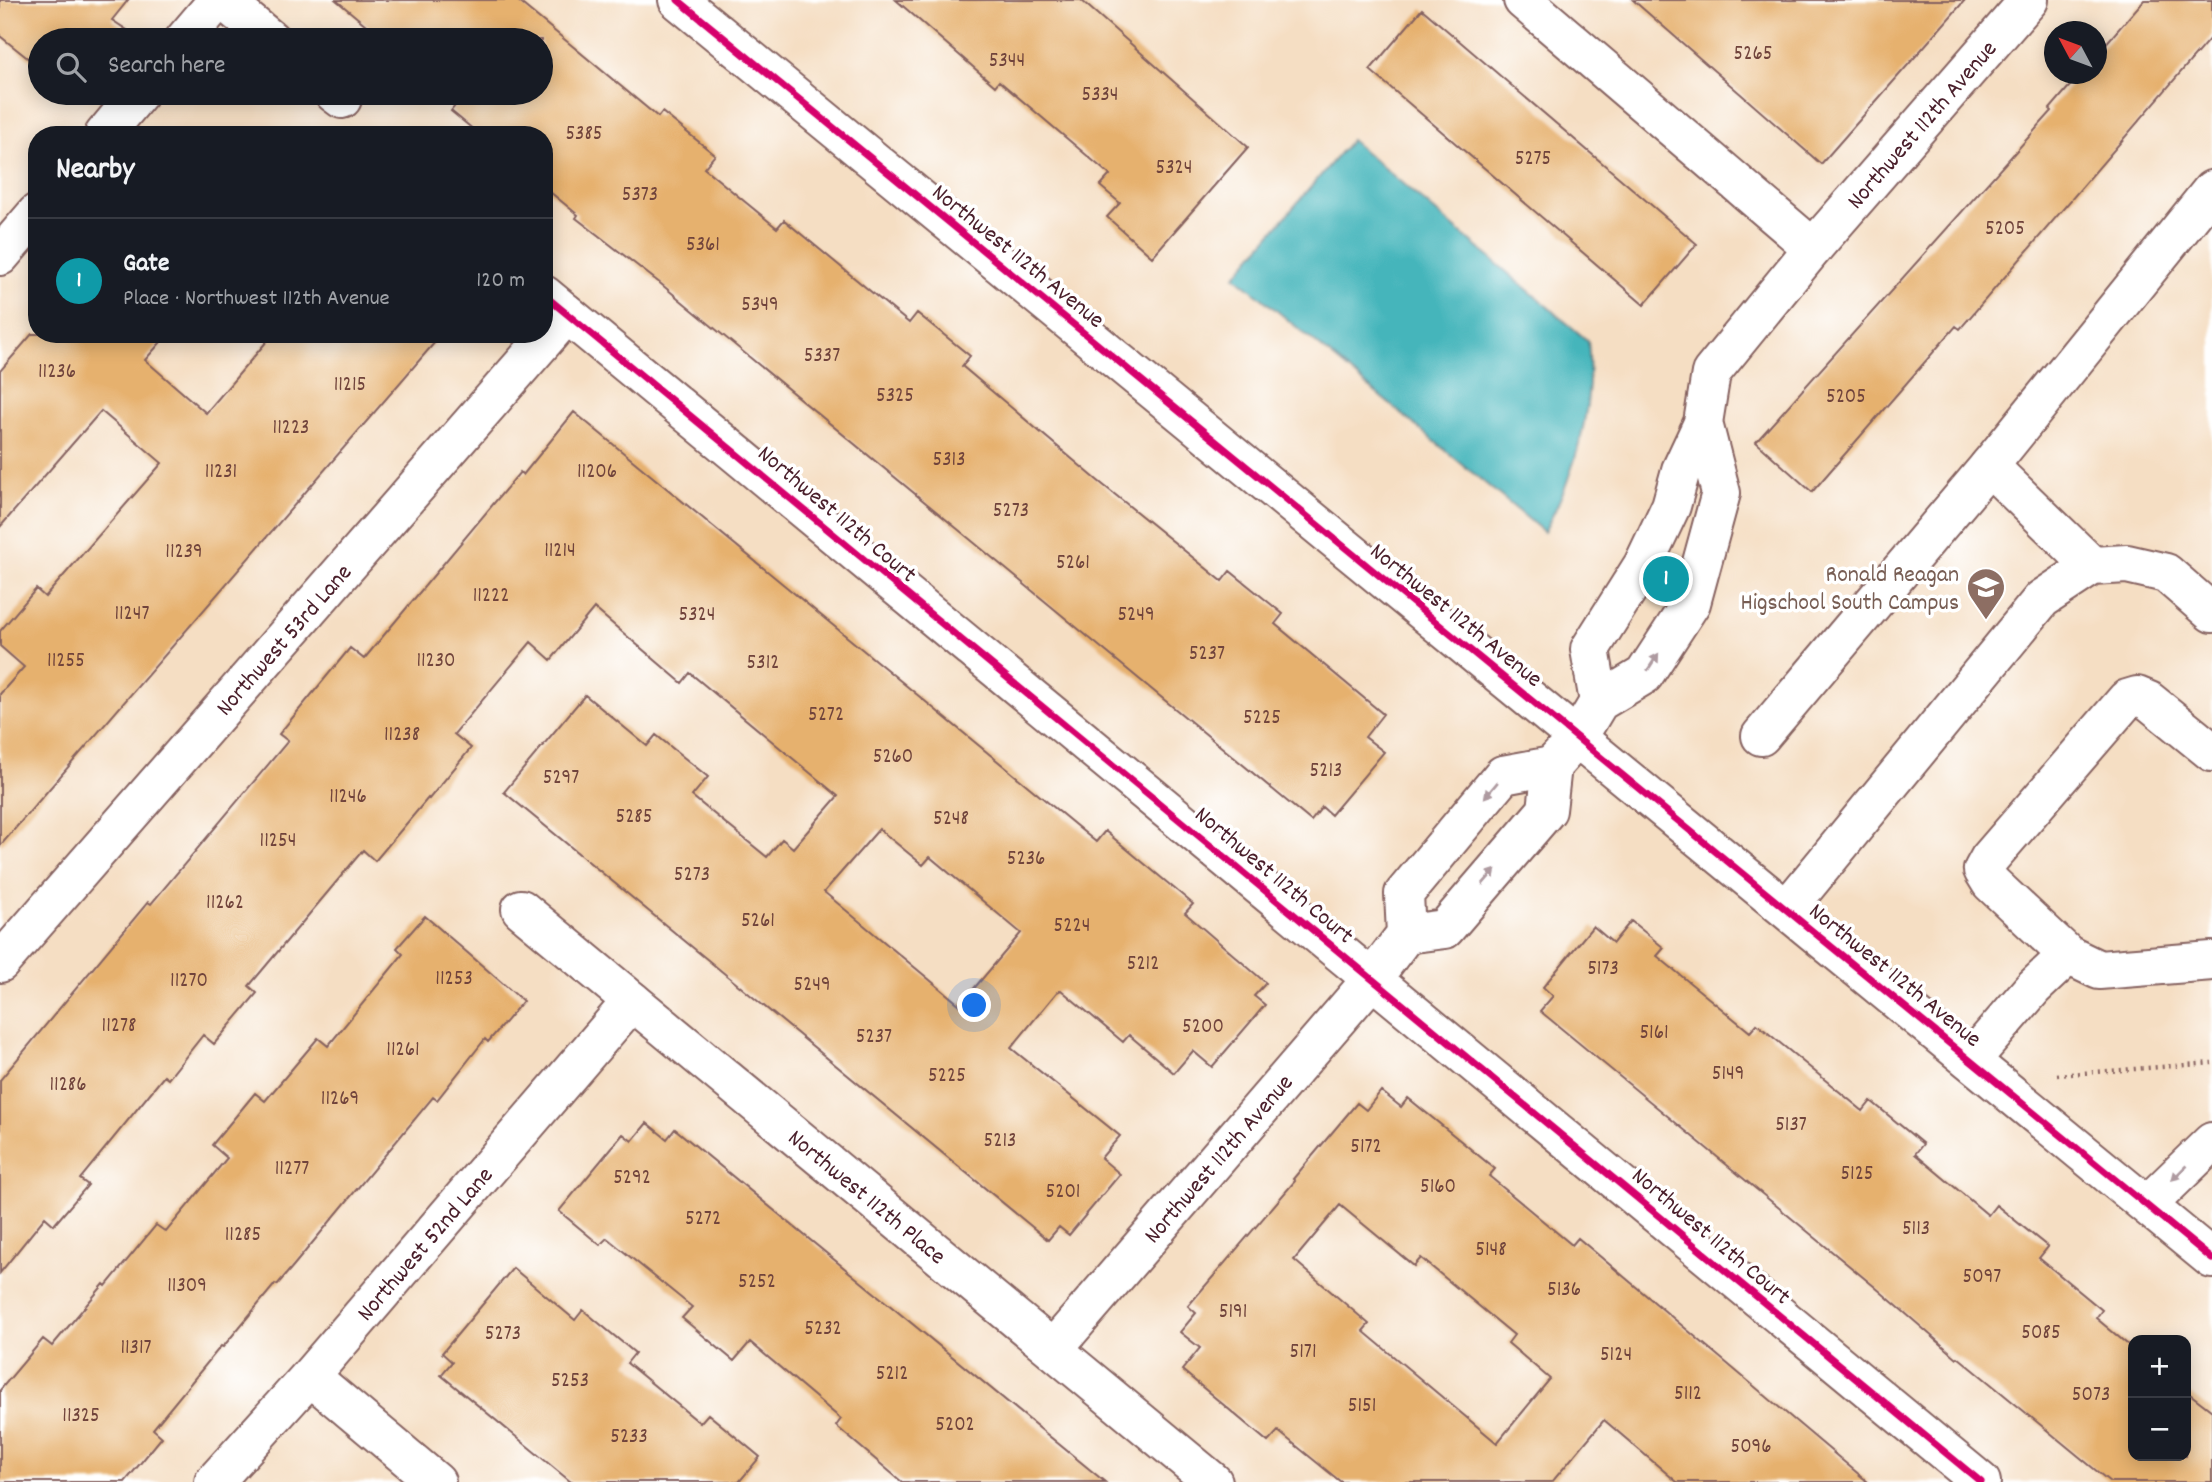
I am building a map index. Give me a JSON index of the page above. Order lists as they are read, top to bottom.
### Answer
{
  "streets": {
    "street": [
      "Northwest 112th Avenue",
      "Northwest 112th Court",
      "Northwest 53rd Lane",
      "Northwest 112th Place",
      "Northwest 52nd Lane"
    ]
  },
  "crossings": [
    ["Northwest 112th Avenue", "Northwest 112th Court"],
    ["Northwest 112th Avenue", "Northwest 112th Place"],
    ["Northwest 112th Place", "Northwest 52nd Lane"]
  ],
  "places": {
    "school or university": ["Ronald Reagan Higschool South Campus"]
  },
  "house_numbers": [
    "5265",
    "5344",
    "5334",
    "5385",
    "5275",
    "5324",
    "5373",
    "5205",
    "5361",
    "5349",
    "5337",
    "11236",
    "11215",
    "5325",
    "5205",
    "11223",
    "5313",
    "11231",
    "11206",
    "5273",
    "11214",
    "11239",
    "5261",
    "11222",
    "11247",
    "5324",
    "5249",
    "5237",
    "11255",
    "11230",
    "5312",
    "5272",
    "5225",
    "11238",
    "5260",
    "5213",
    "5297",
    "11246",
    "5285",
    "5248",
    "11254",
    "5236",
    "5273",
    "11262",
    "5261",
    "5224",
    "5212",
    "5173",
    "11253",
    "11270",
    "5249",
    "11278",
    "5200",
    "5161",
    "5237",
    "11261",
    "5149",
    "5225",
    "11286",
    "11269",
    "5137",
    "5213",
    "5172",
    "11277",
    "5125",
    "5292",
    "5160",
    "5201",
    "5272",
    "5113",
    "11285",
    "5148",
    "5097",
    "5252",
    "11309",
    "5136",
    "5191",
    "5232",
    "5085",
    "5273",
    "11317",
    "5171",
    "5124",
    "5212",
    "5253",
    "5112",
    "5073",
    "5151",
    "11325",
    "5202",
    "5233",
    "5096"
  ],
  "north": "top left",
  "page": {
    "search": "Search here",
    "heading": "Nearby",
    "list": [
      {
        "mark": "1",
        "name": "Gate",
        "note": "Place · Northwest 112th Avenue",
        "value": "120 m"
      }
    ],
    "pins": "1",
    "map_buttons": ["+", "−"]
  }
}
